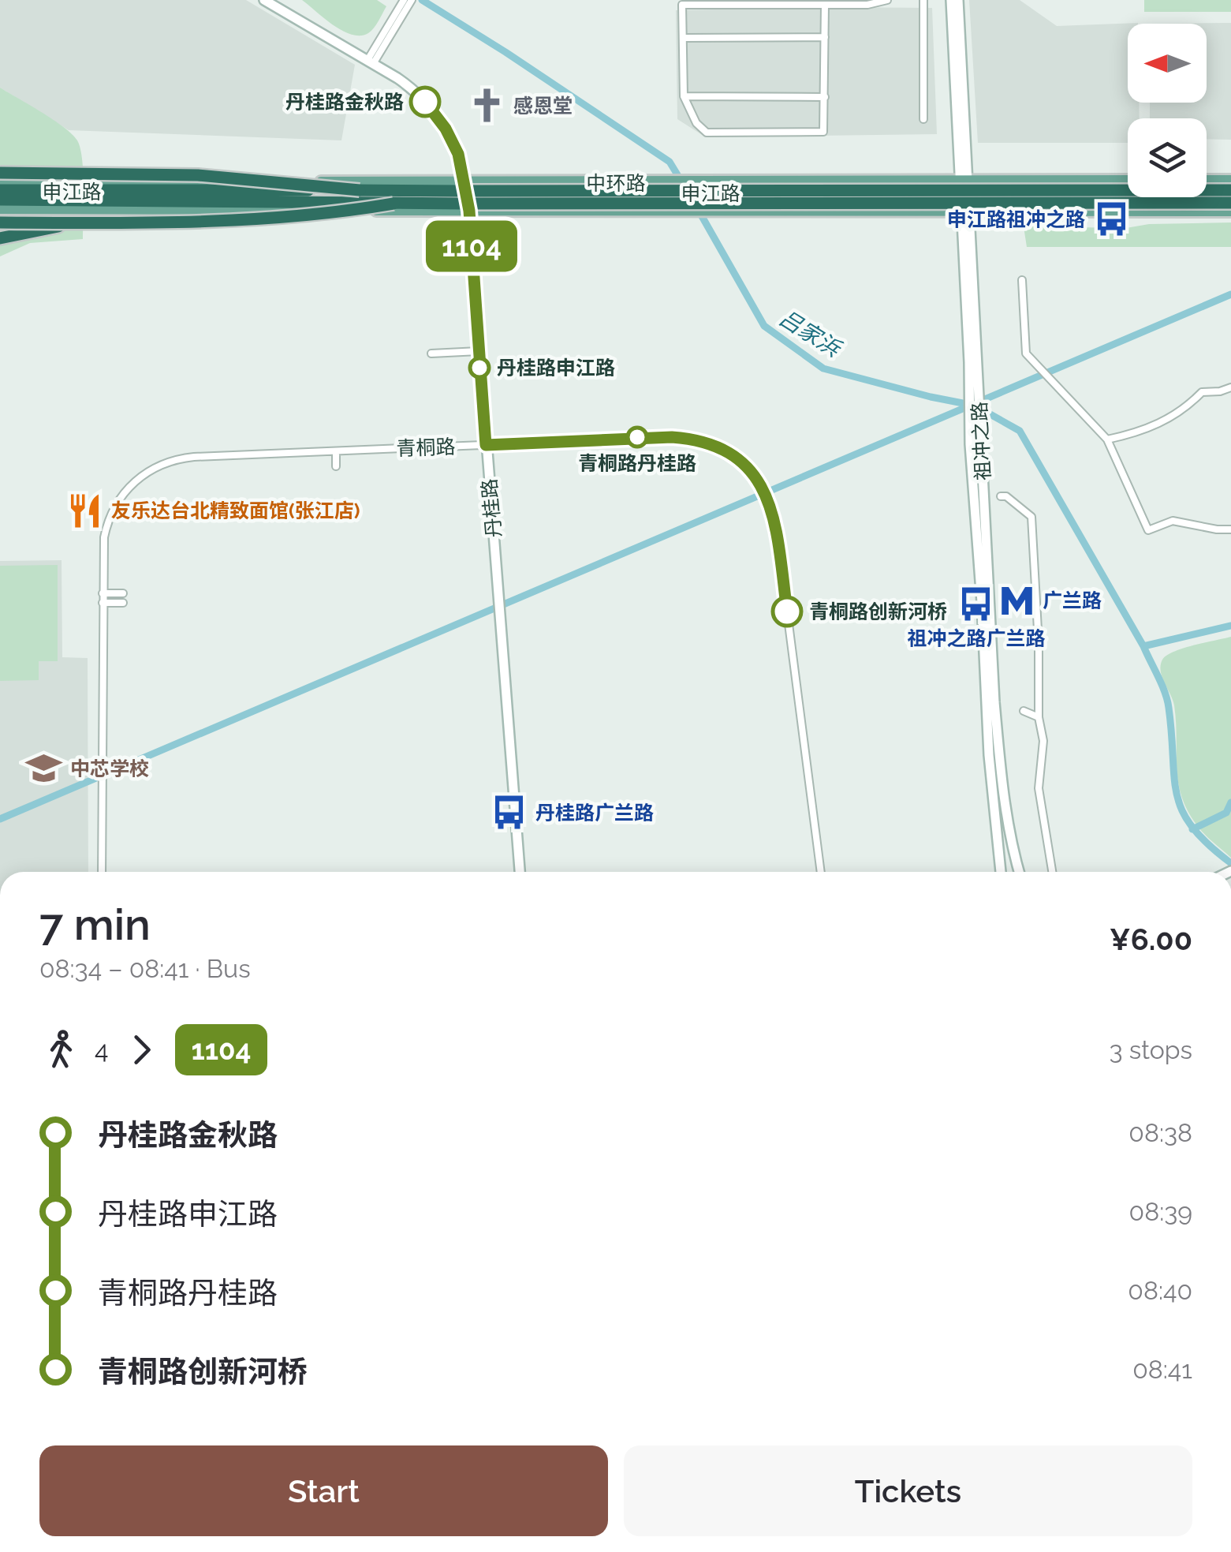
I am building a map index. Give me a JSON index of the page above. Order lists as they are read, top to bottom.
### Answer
{
  "streets": {
    "highway": ["中环路"],
    "main road": ["申江路", "祖冲之路", "丹桂路"],
    "street": ["青桐路"]
  },
  "crossings": [
    ["中环路", "申江路"],
    ["中环路", "丹桂路"],
    ["申江路", "祖冲之路"],
    ["申江路", "丹桂路"],
    ["青桐路", "丹桂路"]
  ],
  "water": ["吕家浜"],
  "places": {
    "other": [
      "丹桂路金秋路",
      "丹桂路申江路",
      "青桐路丹桂路",
      "青桐路创新河桥"
    ],
    "church": ["感恩堂"],
    "bus stop": ["申江路祖冲之路", "祖冲之路广兰路", "丹桂路广兰路"],
    "restaurant": ["友乐达台北精致面馆(张江店)"],
    "metro station": ["广兰路"],
    "school or university": ["中芯学校"]
  },
  "lines": ["bus line 1104"],
  "north": "left",
  "page": {
    "on_map": "1104",
    "heading": ["7 min", "08:34 – 08:41 · Bus", "¥6.00"],
    "legs": ["4", "1104", "3 stops"],
    "list": [
      {
        "name": "丹桂路金秋路",
        "value": "08:38"
      },
      {
        "name": "丹桂路申江路",
        "value": "08:39"
      },
      {
        "name": "青桐路丹桂路",
        "value": "08:40"
      },
      {
        "name": "青桐路创新河桥",
        "value": "08:41"
      }
    ],
    "buttons": ["Start", "Tickets"]
  }
}
